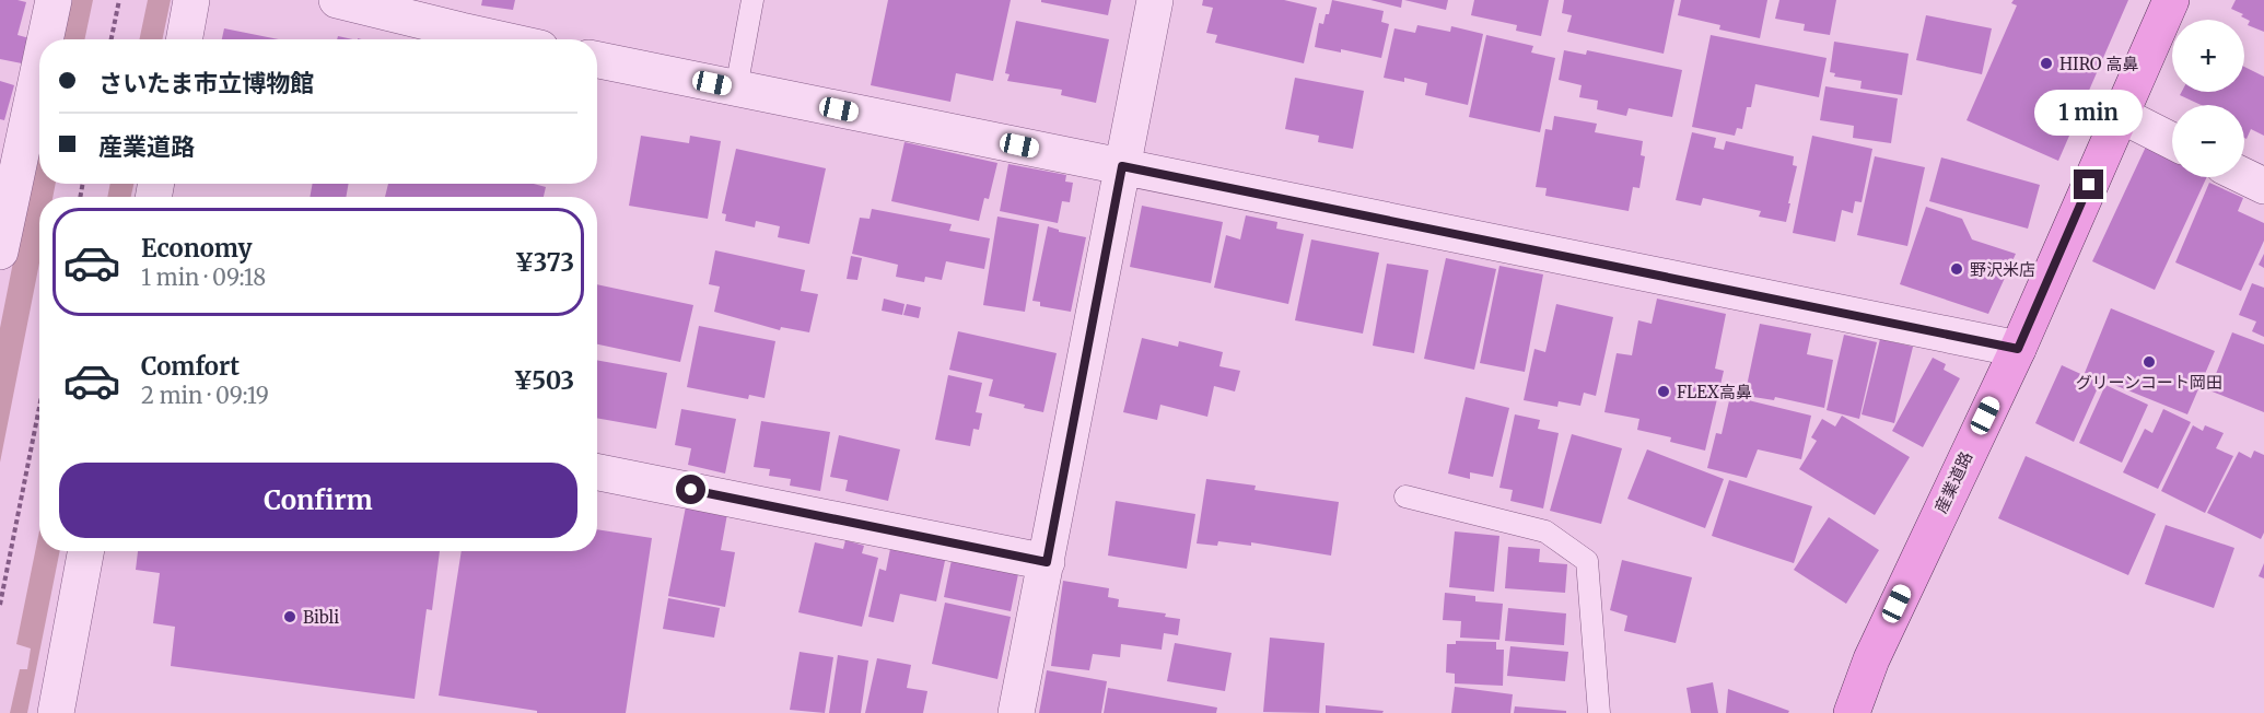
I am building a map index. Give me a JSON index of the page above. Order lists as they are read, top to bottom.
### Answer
{
  "streets": {
    "main road": ["産業道路"]
  },
  "places": [
    "HIRO 高鼻",
    "野沢米店",
    "グリーンコート岡田",
    "FLEX高鼻",
    "Bibli"
  ],
  "page": {
    "map_buttons": ["+", "−"],
    "banner": ["さいたま市立博物館", "産業道路"],
    "bubble": "1 min",
    "list": [
      {
        "name": "Economy",
        "note": "1 min · 09:18",
        "value": "¥373"
      },
      {
        "name": "Comfort",
        "note": "2 min · 09:19",
        "value": "¥503"
      }
    ],
    "buttons": "Confirm"
  }
}
